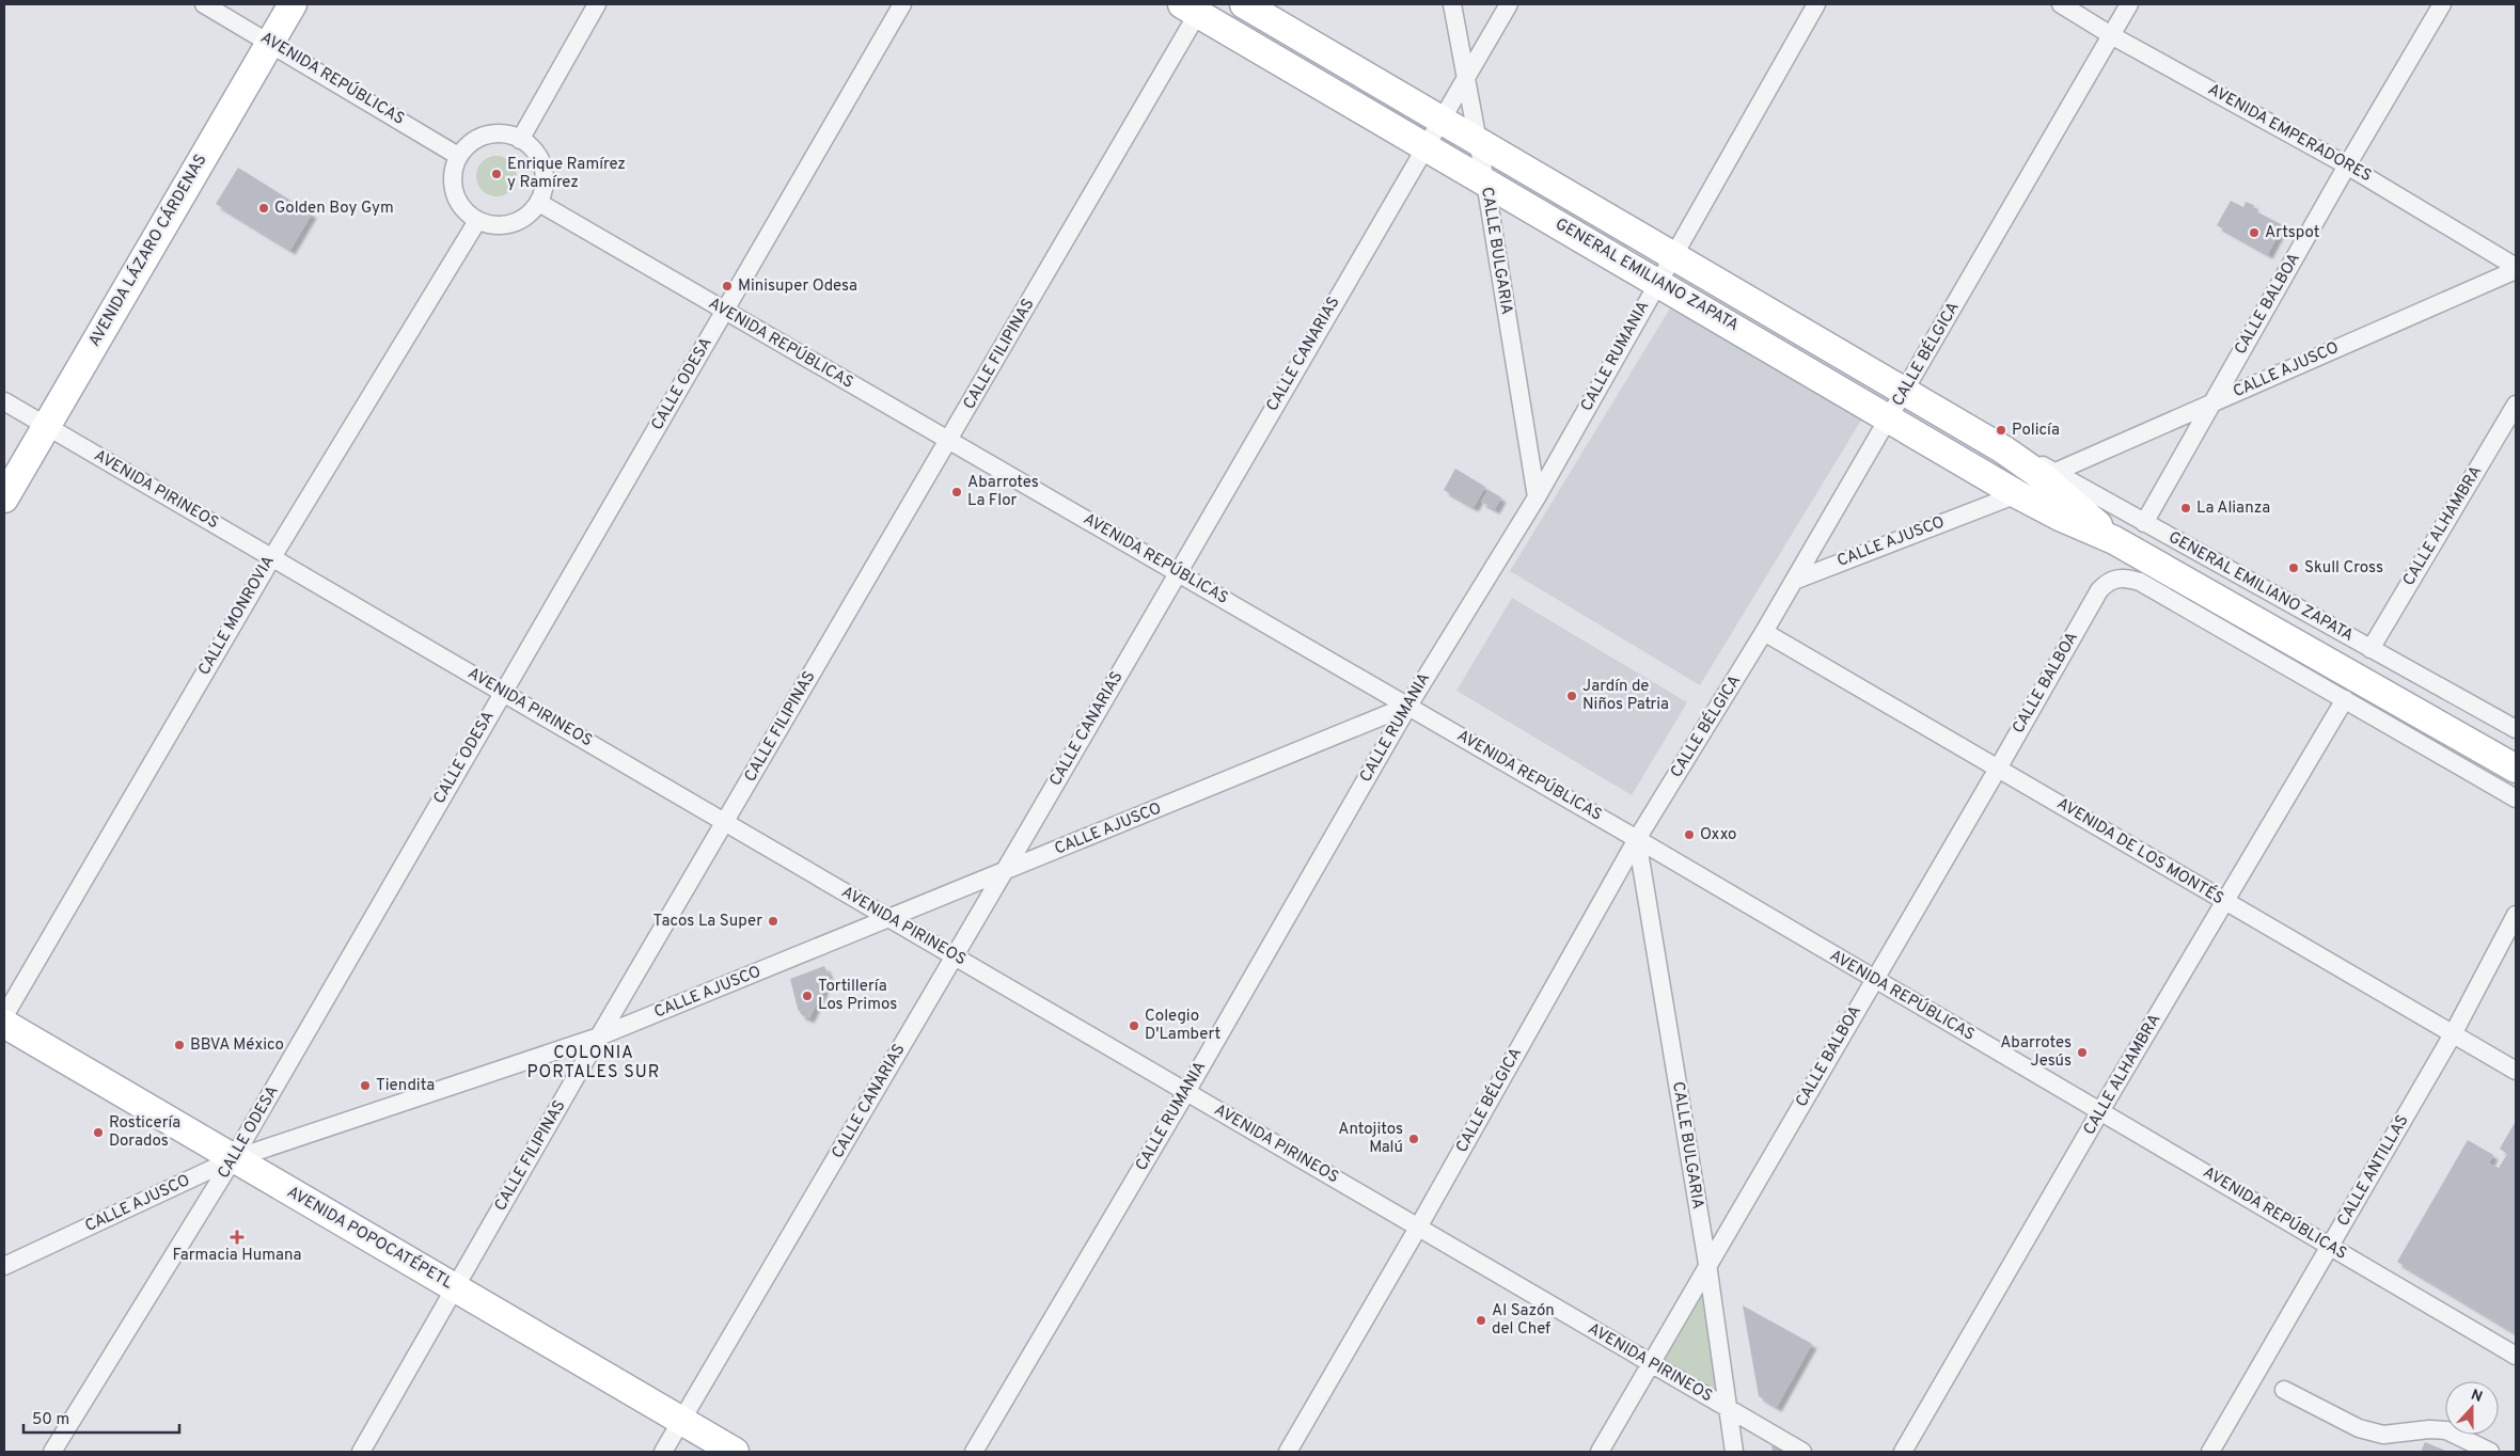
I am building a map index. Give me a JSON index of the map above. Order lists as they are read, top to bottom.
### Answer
{
  "streets": {
    "main road": ["AVENIDA LÁZARO CÁRDENAS", "GENERAL EMILIANO ZAPATA", "AVENIDA POPOCATÉPETL"],
    "street": [
      "AVENIDA REPÚBLICAS",
      "AVENIDA EMPERADORES",
      "CALLE BULGARIA",
      "CALLE BALBOA",
      "CALLE FILIPINAS",
      "CALLE CANARIAS",
      "CALLE BÉLGICA",
      "CALLE RUMANIA",
      "CALLE AJUSCO",
      "CALLE ODESA",
      "AVENIDA PIRINEOS",
      "CALLE ALHAMBRA",
      "CALLE MONROVIA",
      "AVENIDA DE LOS MONTÉS",
      "CALLE ANTILLAS"
    ]
  },
  "crossings": [
    ["AVENIDA REPÚBLICAS", "AVENIDA LÁZARO CÁRDENAS"],
    ["AVENIDA REPÚBLICAS", "CALLE BULGARIA"],
    ["AVENIDA REPÚBLICAS", "CALLE BALBOA"],
    ["AVENIDA REPÚBLICAS", "CALLE FILIPINAS"],
    ["AVENIDA REPÚBLICAS", "CALLE CANARIAS"],
    ["AVENIDA REPÚBLICAS", "CALLE BÉLGICA"],
    ["AVENIDA REPÚBLICAS", "CALLE RUMANIA"],
    ["AVENIDA REPÚBLICAS", "CALLE AJUSCO"],
    ["AVENIDA REPÚBLICAS", "CALLE ODESA"],
    ["AVENIDA REPÚBLICAS", "CALLE ALHAMBRA"],
    ["AVENIDA REPÚBLICAS", "CALLE MONROVIA"],
    ["AVENIDA REPÚBLICAS", "CALLE ANTILLAS"],
    ["AVENIDA EMPERADORES", "CALLE BALBOA"],
    ["AVENIDA EMPERADORES", "CALLE BÉLGICA"],
    ["AVENIDA EMPERADORES", "CALLE AJUSCO"],
    ["AVENIDA LÁZARO CÁRDENAS", "AVENIDA PIRINEOS"],
    ["CALLE BULGARIA", "GENERAL EMILIANO ZAPATA"],
    ["CALLE BULGARIA", "CALLE BALBOA"],
    ["CALLE BULGARIA", "CALLE CANARIAS"],
    ["CALLE BULGARIA", "CALLE BÉLGICA"],
    ["CALLE BULGARIA", "CALLE RUMANIA"],
    ["CALLE BULGARIA", "AVENIDA PIRINEOS"],
    ["GENERAL EMILIANO ZAPATA", "CALLE BALBOA"],
    ["GENERAL EMILIANO ZAPATA", "CALLE FILIPINAS"],
    ["GENERAL EMILIANO ZAPATA", "CALLE CANARIAS"],
    ["GENERAL EMILIANO ZAPATA", "CALLE BÉLGICA"],
    ["GENERAL EMILIANO ZAPATA", "CALLE RUMANIA"],
    ["GENERAL EMILIANO ZAPATA", "CALLE AJUSCO"],
    ["GENERAL EMILIANO ZAPATA", "CALLE ALHAMBRA"],
    ["CALLE BALBOA", "CALLE AJUSCO"],
    ["CALLE BALBOA", "AVENIDA PIRINEOS"],
    ["CALLE BALBOA", "CALLE ALHAMBRA"],
    ["CALLE BALBOA", "AVENIDA DE LOS MONTÉS"],
    ["CALLE FILIPINAS", "CALLE AJUSCO"],
    ["CALLE FILIPINAS", "AVENIDA PIRINEOS"],
    ["CALLE FILIPINAS", "AVENIDA POPOCATÉPETL"],
    ["CALLE CANARIAS", "CALLE AJUSCO"],
    ["CALLE CANARIAS", "AVENIDA PIRINEOS"],
    ["CALLE CANARIAS", "AVENIDA POPOCATÉPETL"],
    ["CALLE BÉLGICA", "CALLE AJUSCO"],
    ["CALLE BÉLGICA", "AVENIDA PIRINEOS"],
    ["CALLE BÉLGICA", "AVENIDA DE LOS MONTÉS"],
    ["CALLE RUMANIA", "CALLE AJUSCO"],
    ["CALLE RUMANIA", "AVENIDA PIRINEOS"],
    ["CALLE AJUSCO", "CALLE ODESA"],
    ["CALLE AJUSCO", "AVENIDA PIRINEOS"],
    ["CALLE AJUSCO", "AVENIDA POPOCATÉPETL"],
    ["CALLE ODESA", "AVENIDA PIRINEOS"],
    ["CALLE ODESA", "AVENIDA POPOCATÉPETL"],
    ["AVENIDA PIRINEOS", "CALLE MONROVIA"],
    ["CALLE ALHAMBRA", "AVENIDA DE LOS MONTÉS"],
    ["AVENIDA DE LOS MONTÉS", "CALLE ANTILLAS"]
  ],
  "districts": ["COLONIA PORTALES SUR"],
  "places": {
    "other": [
      "Enrique Ramírez y Ramírez",
      "Golden Boy Gym",
      "Artspot",
      "Minisuper Odesa",
      "Policía",
      "Abarrotes La Flor",
      "La Alianza",
      "Skull Cross",
      "Jardín de Niños Patria",
      "Oxxo",
      "Tacos La Super",
      "Tortillería Los Primos",
      "Colegio D'Lambert",
      "BBVA México",
      "Abarrotes Jesús",
      "Tiendita",
      "Rosticería Dorados",
      "Antojitos Malú",
      "Al Sazón del Chef"
    ],
    "health": ["Farmacia Humana"]
  },
  "scale_bar": "50 m",
  "north": "top"
}
